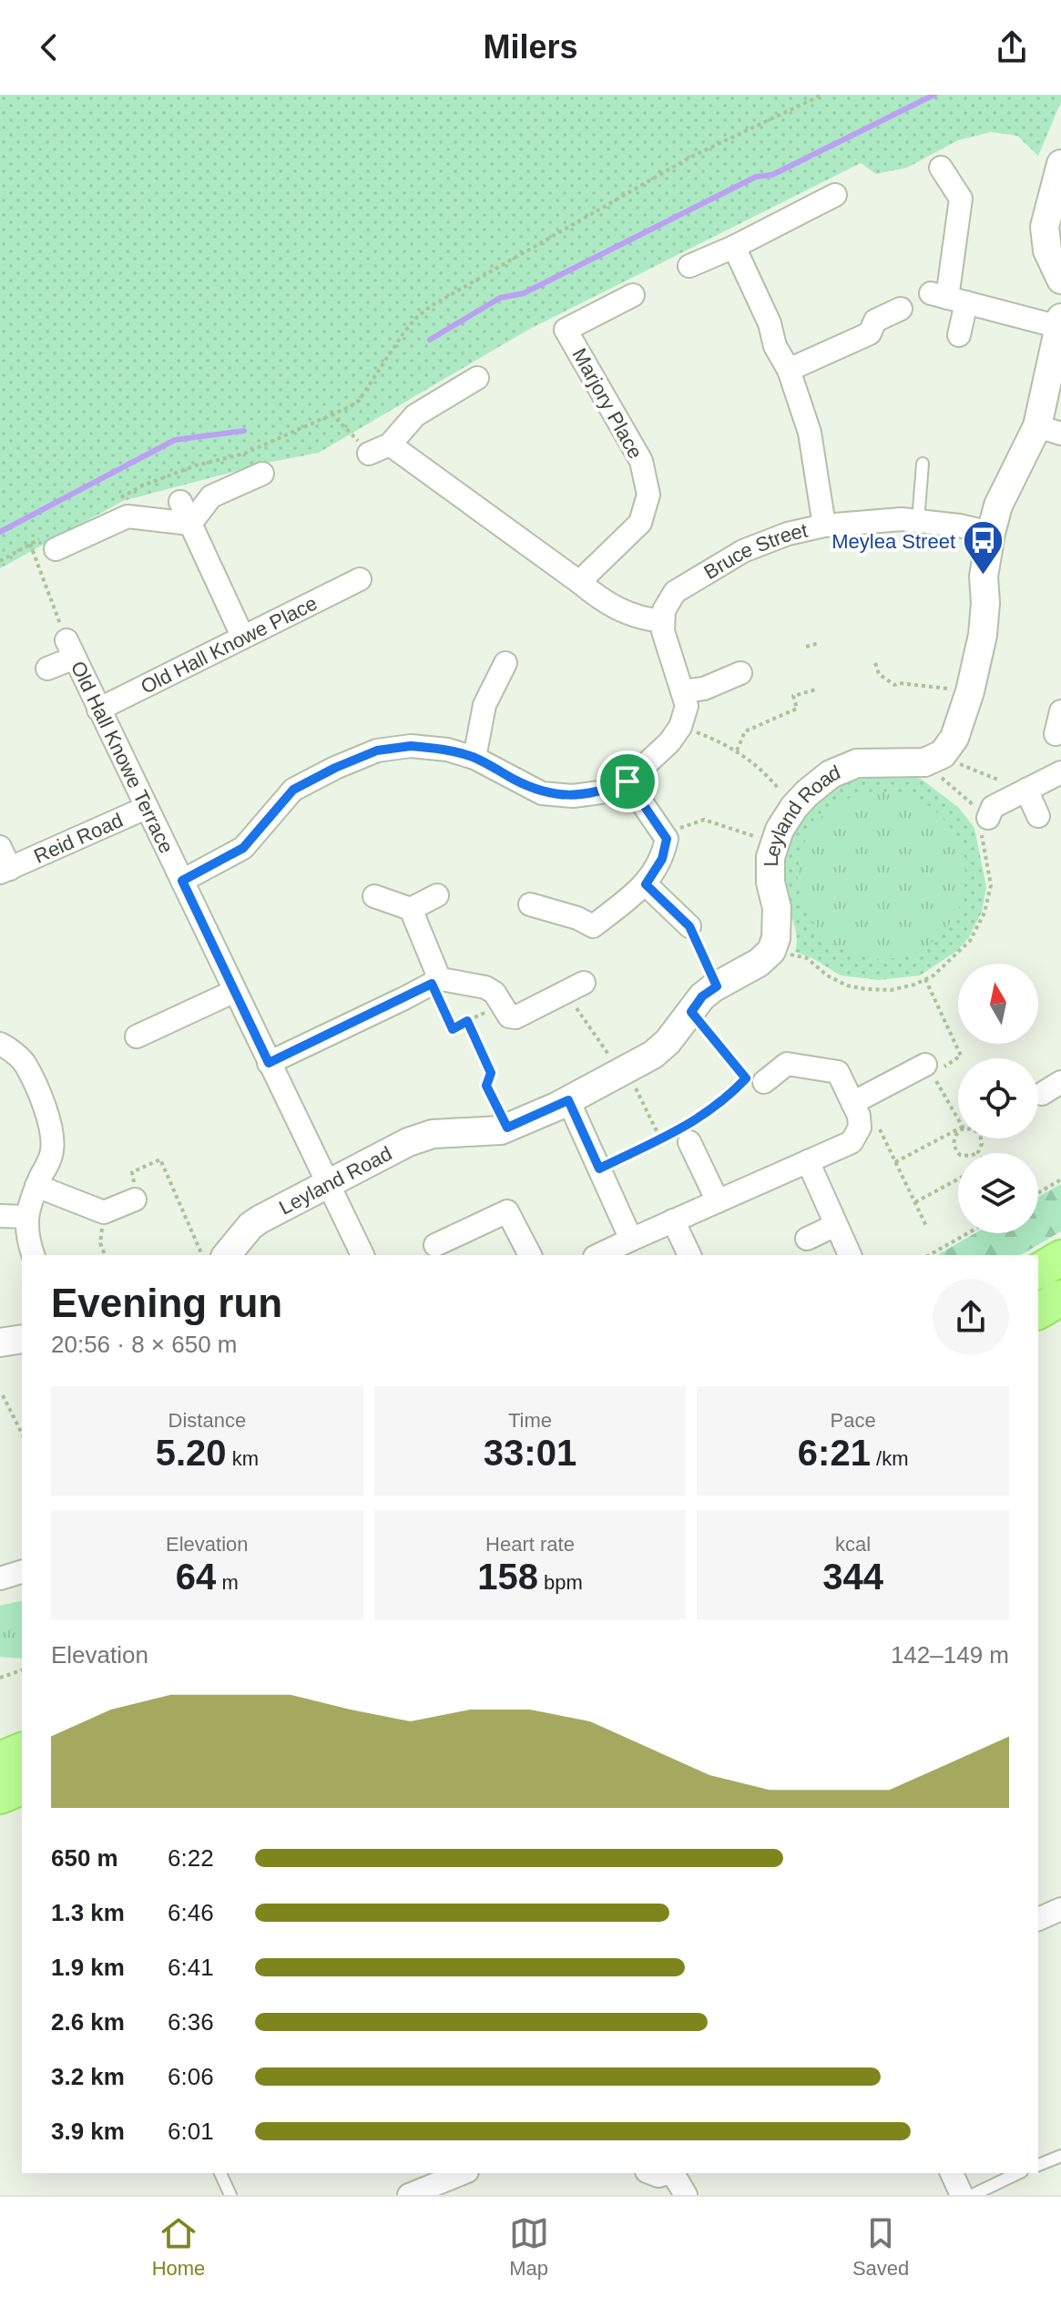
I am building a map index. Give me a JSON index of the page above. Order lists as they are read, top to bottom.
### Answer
{
  "streets": {
    "street": [
      "Marjory Place",
      "Bruce Street",
      "Old Hall Knowe Place",
      "Old Hall Knowe Terrace",
      "Leyland Road",
      "Reid Road"
    ]
  },
  "crossings": [
    ["Old Hall Knowe Place", "Old Hall Knowe Terrace"],
    ["Old Hall Knowe Terrace", "Leyland Road"],
    ["Old Hall Knowe Terrace", "Reid Road"]
  ],
  "places": {
    "bus stop": ["Meylea Street"]
  },
  "north": "top",
  "page": {
    "header": "Milers",
    "heading": ["Evening run", "20:56 · 8 × 650 m"],
    "stats": [
      ["Distance", "5.20 km"],
      ["Time", "33:01"],
      ["Pace", "6:21 /km"],
      ["Elevation", "64 m"],
      ["Heart rate", "158 bpm"],
      ["kcal", "344"]
    ],
    "chart": ["Elevation", "142–149 m"],
    "list": [
      {
        "name": "650 m",
        "note": "6:22"
      },
      {
        "name": "1.3 km",
        "note": "6:46"
      },
      {
        "name": "1.9 km",
        "note": "6:41"
      },
      {
        "name": "2.6 km",
        "note": "6:36"
      },
      {
        "name": "3.2 km",
        "note": "6:06"
      },
      {
        "name": "3.9 km",
        "note": "6:01"
      }
    ],
    "tabs": ["Home", "Map", "Saved"]
  }
}
